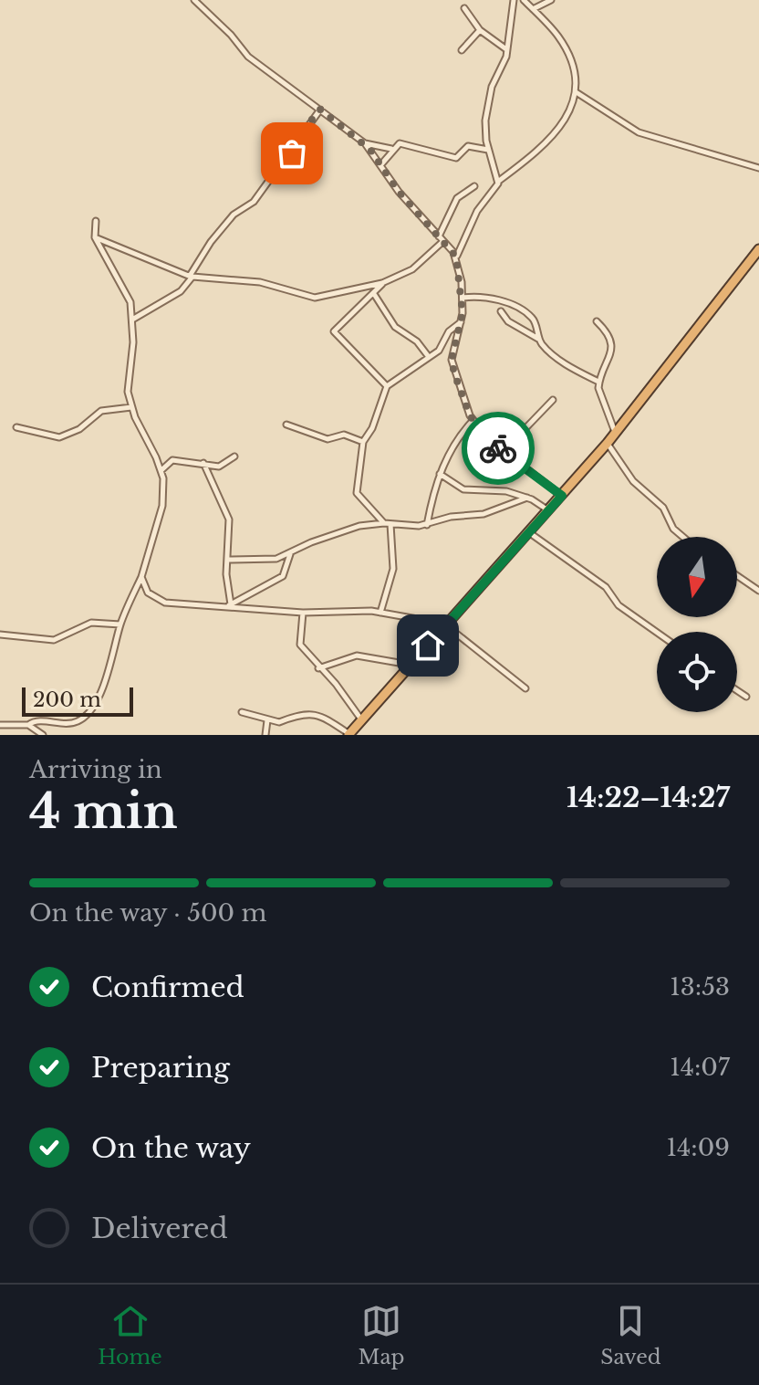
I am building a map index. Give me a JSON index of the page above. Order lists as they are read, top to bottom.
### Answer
{
  "scale_bar": "200 m",
  "north": "bottom",
  "page": {
    "scale": "200 m",
    "heading": ["4 min", "Arriving in", "14:22–14:27"],
    "bar": "On the way · 500 m",
    "list": [
      ["Confirmed", "13:53"],
      ["Preparing", "14:07"],
      ["On the way", "14:09"],
      "Delivered"
    ],
    "tabs": ["Home", "Map", "Saved"]
  }
}
